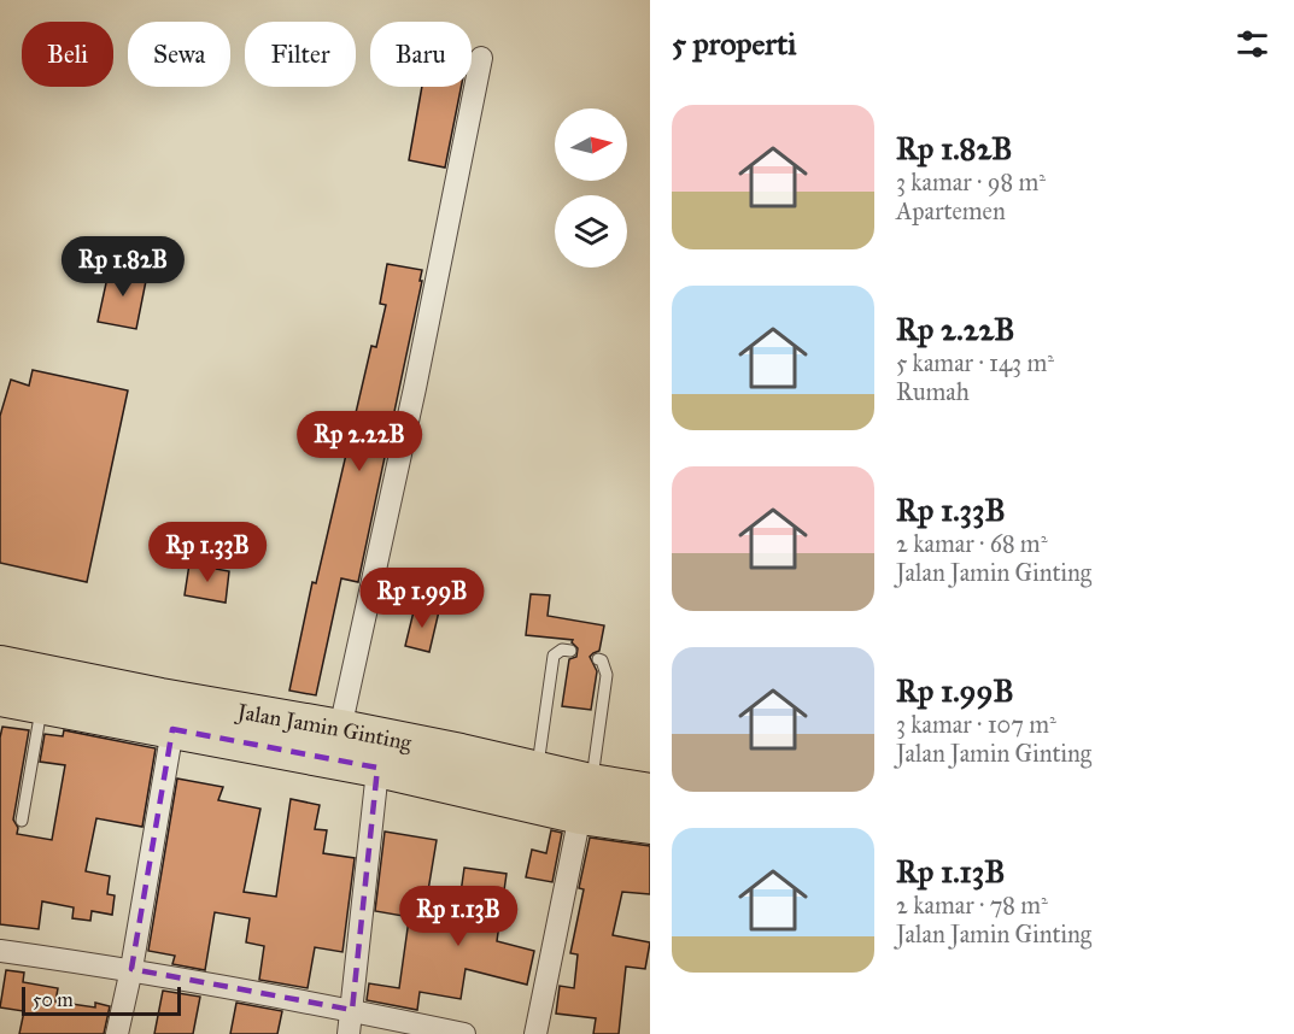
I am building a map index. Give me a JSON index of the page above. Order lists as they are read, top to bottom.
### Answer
{
  "streets": {
    "highway": ["Jalan Jamin Ginting"]
  },
  "scale_bar": "50 m",
  "north": "right",
  "page": {
    "heading": "5 properti",
    "chip": [
      "Beli",
      "Sewa",
      "Filter",
      "Baru"
    ],
    "list": [
      {
        "name": "Rp 1.82B",
        "note": "3 kamar · 98 m² · Apartemen"
      },
      {
        "name": "Rp 2.22B",
        "note": "5 kamar · 143 m² · Rumah"
      },
      {
        "name": "Rp 1.33B",
        "note": "2 kamar · 68 m² · Jalan Jamin Ginting"
      },
      {
        "name": "Rp 1.99B",
        "note": "3 kamar · 107 m² · Jalan Jamin Ginting"
      },
      {
        "name": "Rp 1.13B",
        "note": "2 kamar · 78 m² · Jalan Jamin Ginting"
      }
    ],
    "price": [
      "Rp 1.82B",
      "Rp 2.22B",
      "Rp 1.33B",
      "Rp 1.99B",
      "Rp 1.13B"
    ],
    "scale": "50 m"
  }
}
